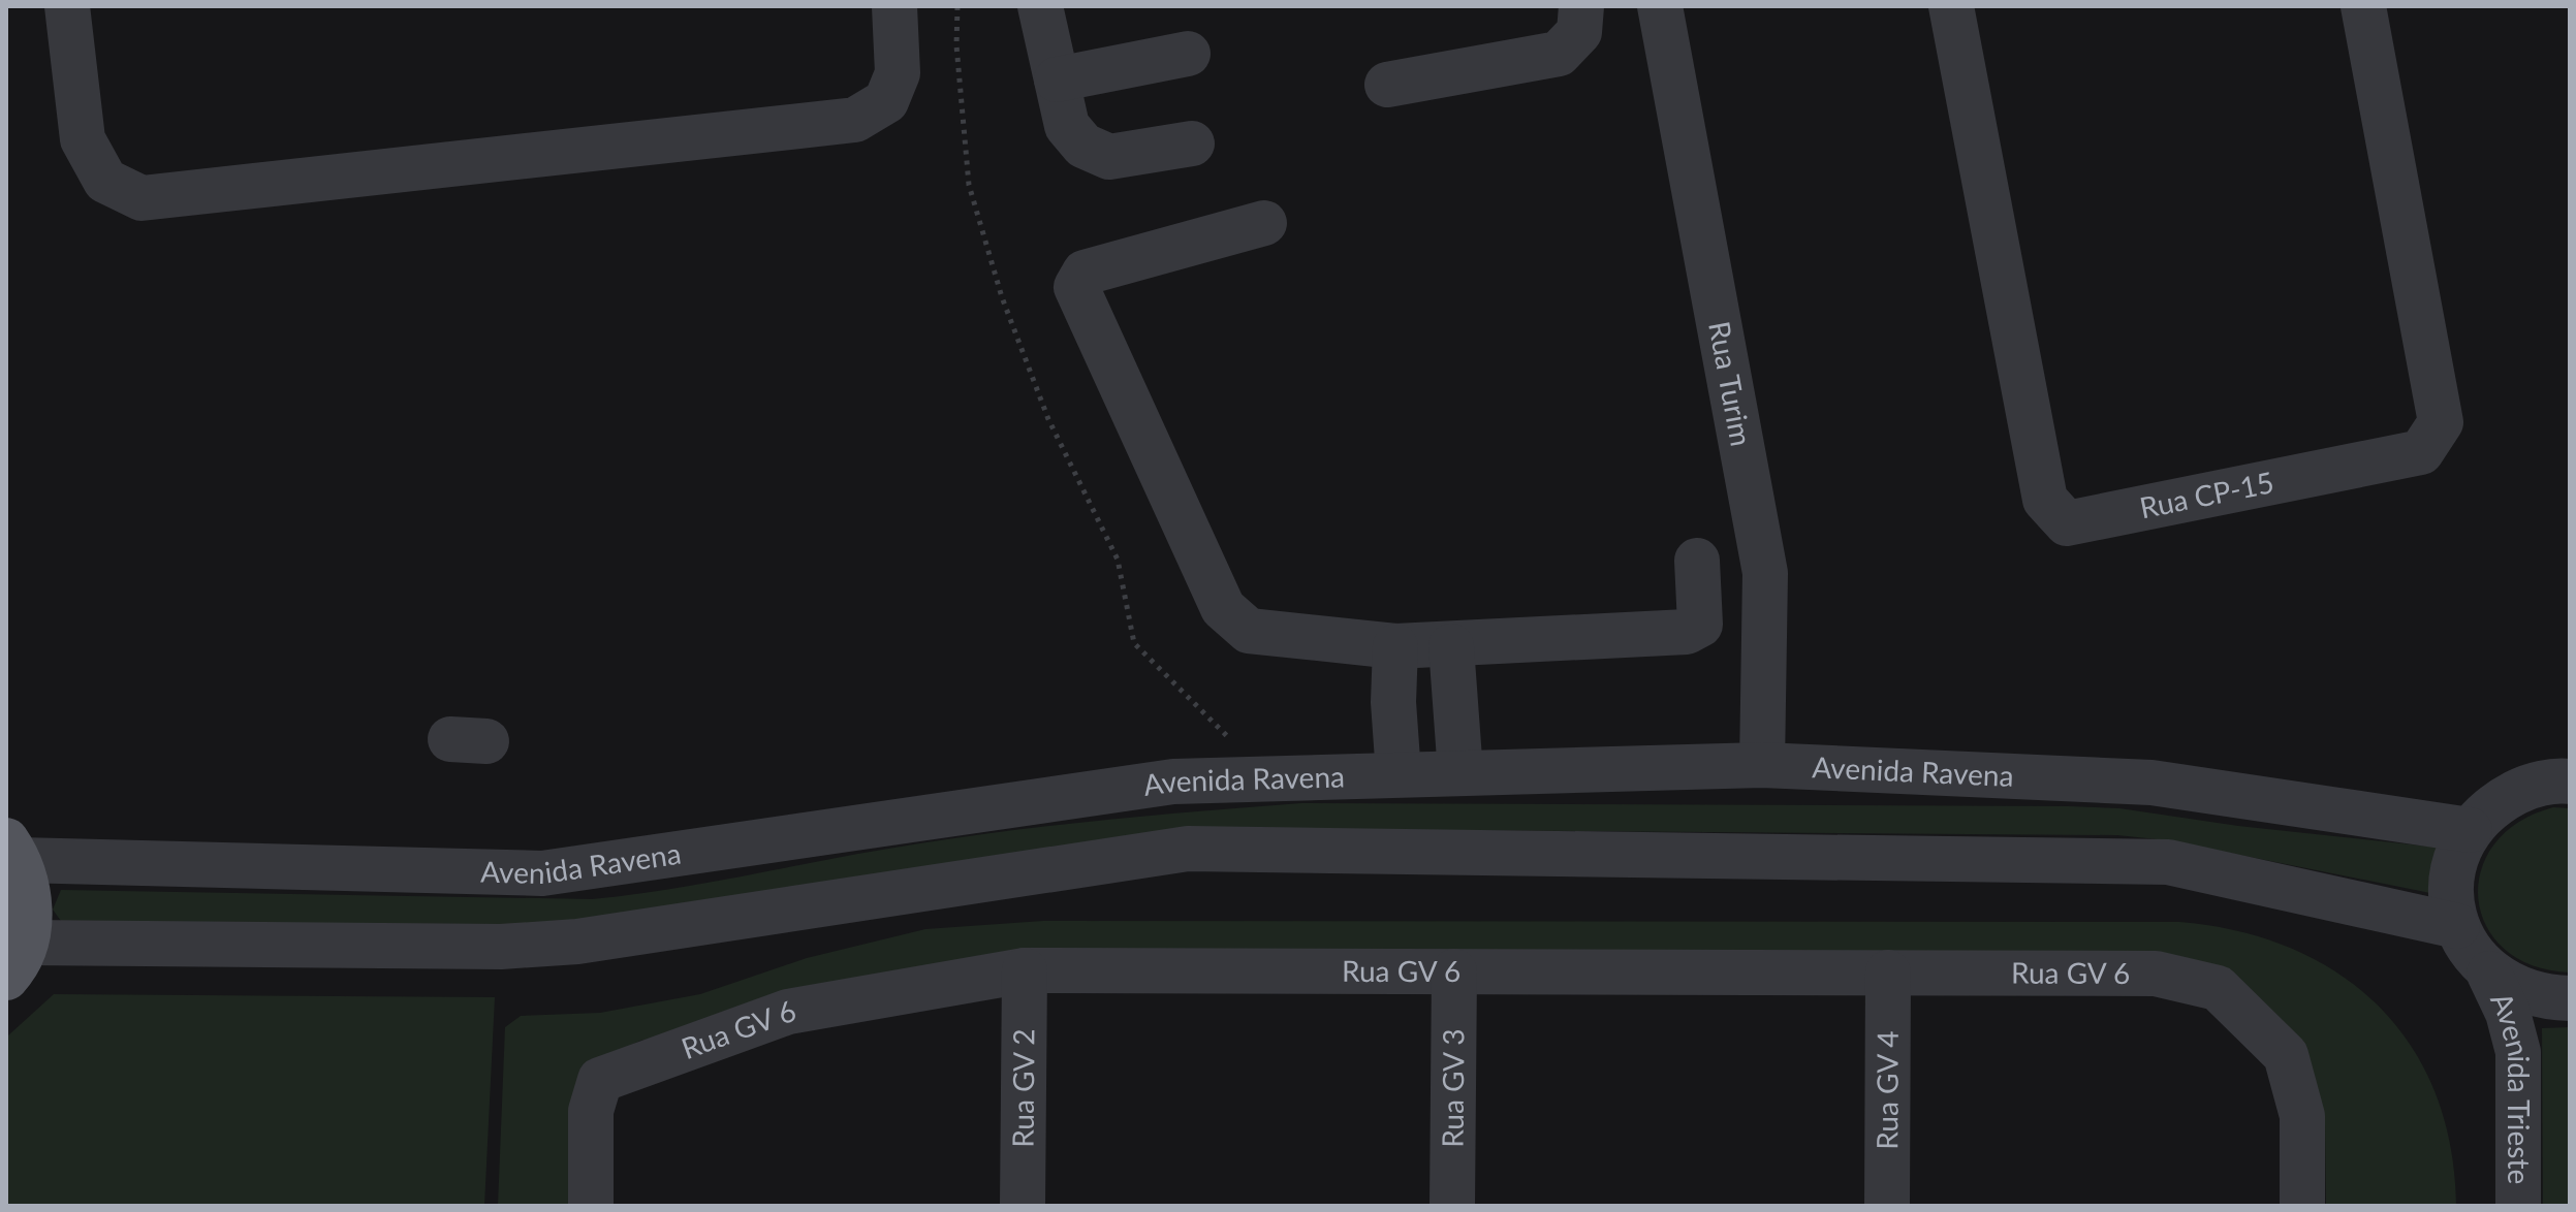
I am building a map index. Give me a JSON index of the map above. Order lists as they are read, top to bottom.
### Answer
{
  "streets": {
    "street": [
      "Rua Turim",
      "Rua CP-15",
      "Avenida Ravena",
      "Rua GV 6",
      "Rua GV 2",
      "Rua GV 3",
      "Rua GV 4",
      "Avenida Trieste"
    ]
  },
  "crossings": [
    ["Rua Turim", "Avenida Ravena"],
    ["Rua GV 6", "Rua GV 2"],
    ["Rua GV 6", "Rua GV 3"],
    ["Rua GV 6", "Rua GV 4"]
  ]
}
